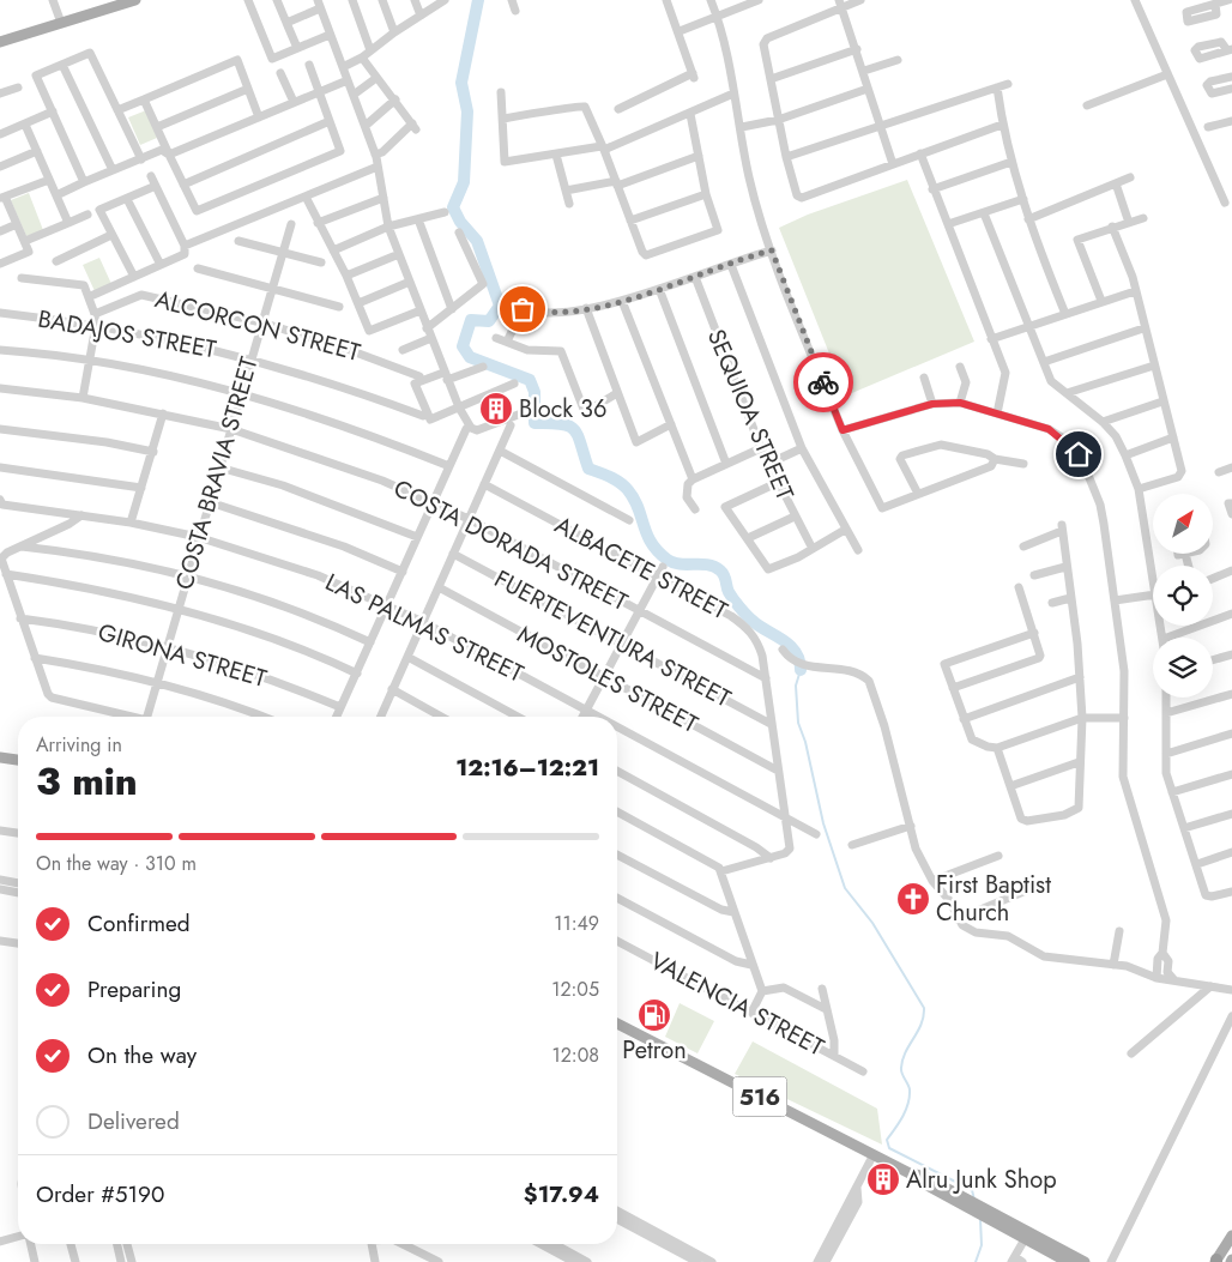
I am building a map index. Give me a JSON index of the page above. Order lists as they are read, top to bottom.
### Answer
{
  "streets": {
    "main road": ["516"],
    "street": [
      "ALCORCON STREET",
      "BADAJOS STREET",
      "SEQUIOA STREET",
      "COSTA BRAVIA STREET",
      "COSTA DORADA STREET",
      "ALBACETE STREET",
      "LAS PALMAS STREET",
      "FUERTEVENTURA STREET",
      "GIRONA STREET",
      "MOSTOLES STREET",
      "VALENCIA STREET"
    ]
  },
  "crossings": [
    ["ALCORCON STREET", "COSTA BRAVIA STREET"],
    ["BADAJOS STREET", "COSTA BRAVIA STREET"],
    ["COSTA BRAVIA STREET", "COSTA DORADA STREET"],
    ["COSTA BRAVIA STREET", "LAS PALMAS STREET"],
    ["COSTA BRAVIA STREET", "GIRONA STREET"],
    ["COSTA DORADA STREET", "ALBACETE STREET"],
    ["ALBACETE STREET", "LAS PALMAS STREET"],
    ["ALBACETE STREET", "FUERTEVENTURA STREET"],
    ["ALBACETE STREET", "MOSTOLES STREET"]
  ],
  "places": {
    "building": ["Block 36", "Alru Junk Shop"],
    "church": ["First Baptist Church"],
    "fuel station": ["Petron"]
  },
  "north": "top right",
  "page": {
    "heading": ["3 min", "Arriving in", "12:16–12:21"],
    "panel": ["Order #5190", "$17.94"],
    "bar": "On the way · 310 m",
    "list": [
      ["Confirmed", "11:49"],
      ["Preparing", "12:05"],
      ["On the way", "12:08"],
      "Delivered"
    ]
  }
}
